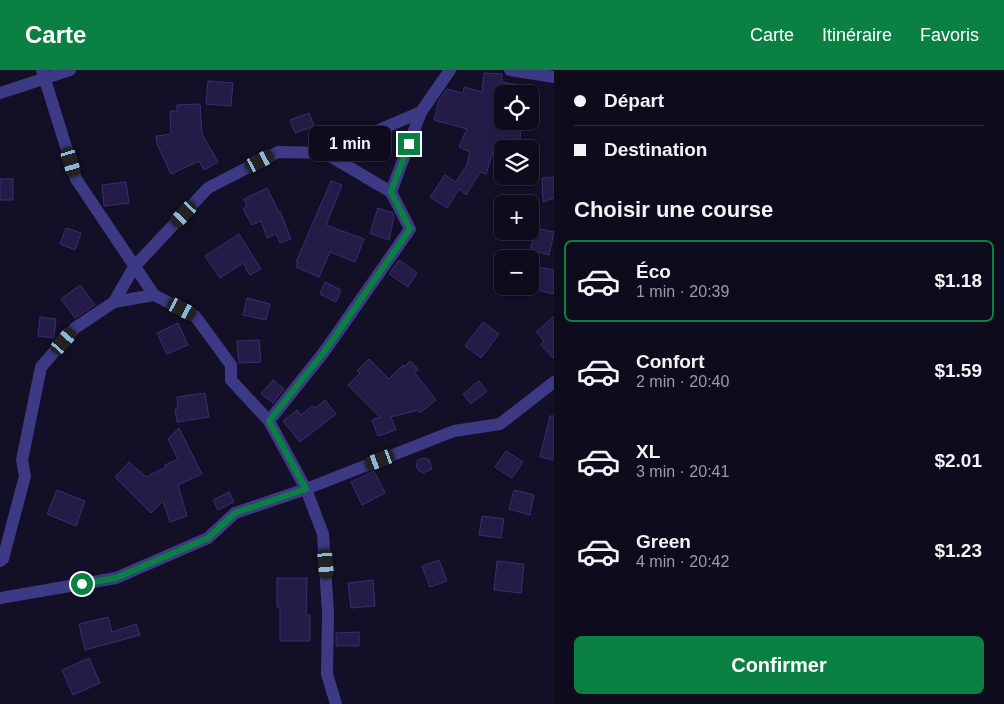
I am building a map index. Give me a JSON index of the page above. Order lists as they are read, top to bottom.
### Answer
{
  "page": {
    "header": "Carte",
    "nav": ["Carte", "Itinéraire", "Favoris"],
    "banner": ["Départ", "Destination"],
    "map_buttons": ["+", "−"],
    "bubble": "1 min",
    "heading": "Choisir une course",
    "list": [
      {
        "name": "Éco",
        "note": "1 min · 20:39",
        "value": "$1.18"
      },
      {
        "name": "Confort",
        "note": "2 min · 20:40",
        "value": "$1.59"
      },
      {
        "name": "XL",
        "note": "3 min · 20:41",
        "value": "$2.01"
      },
      {
        "name": "Green",
        "note": "4 min · 20:42",
        "value": "$1.23"
      }
    ],
    "buttons": "Confirmer"
  }
}
